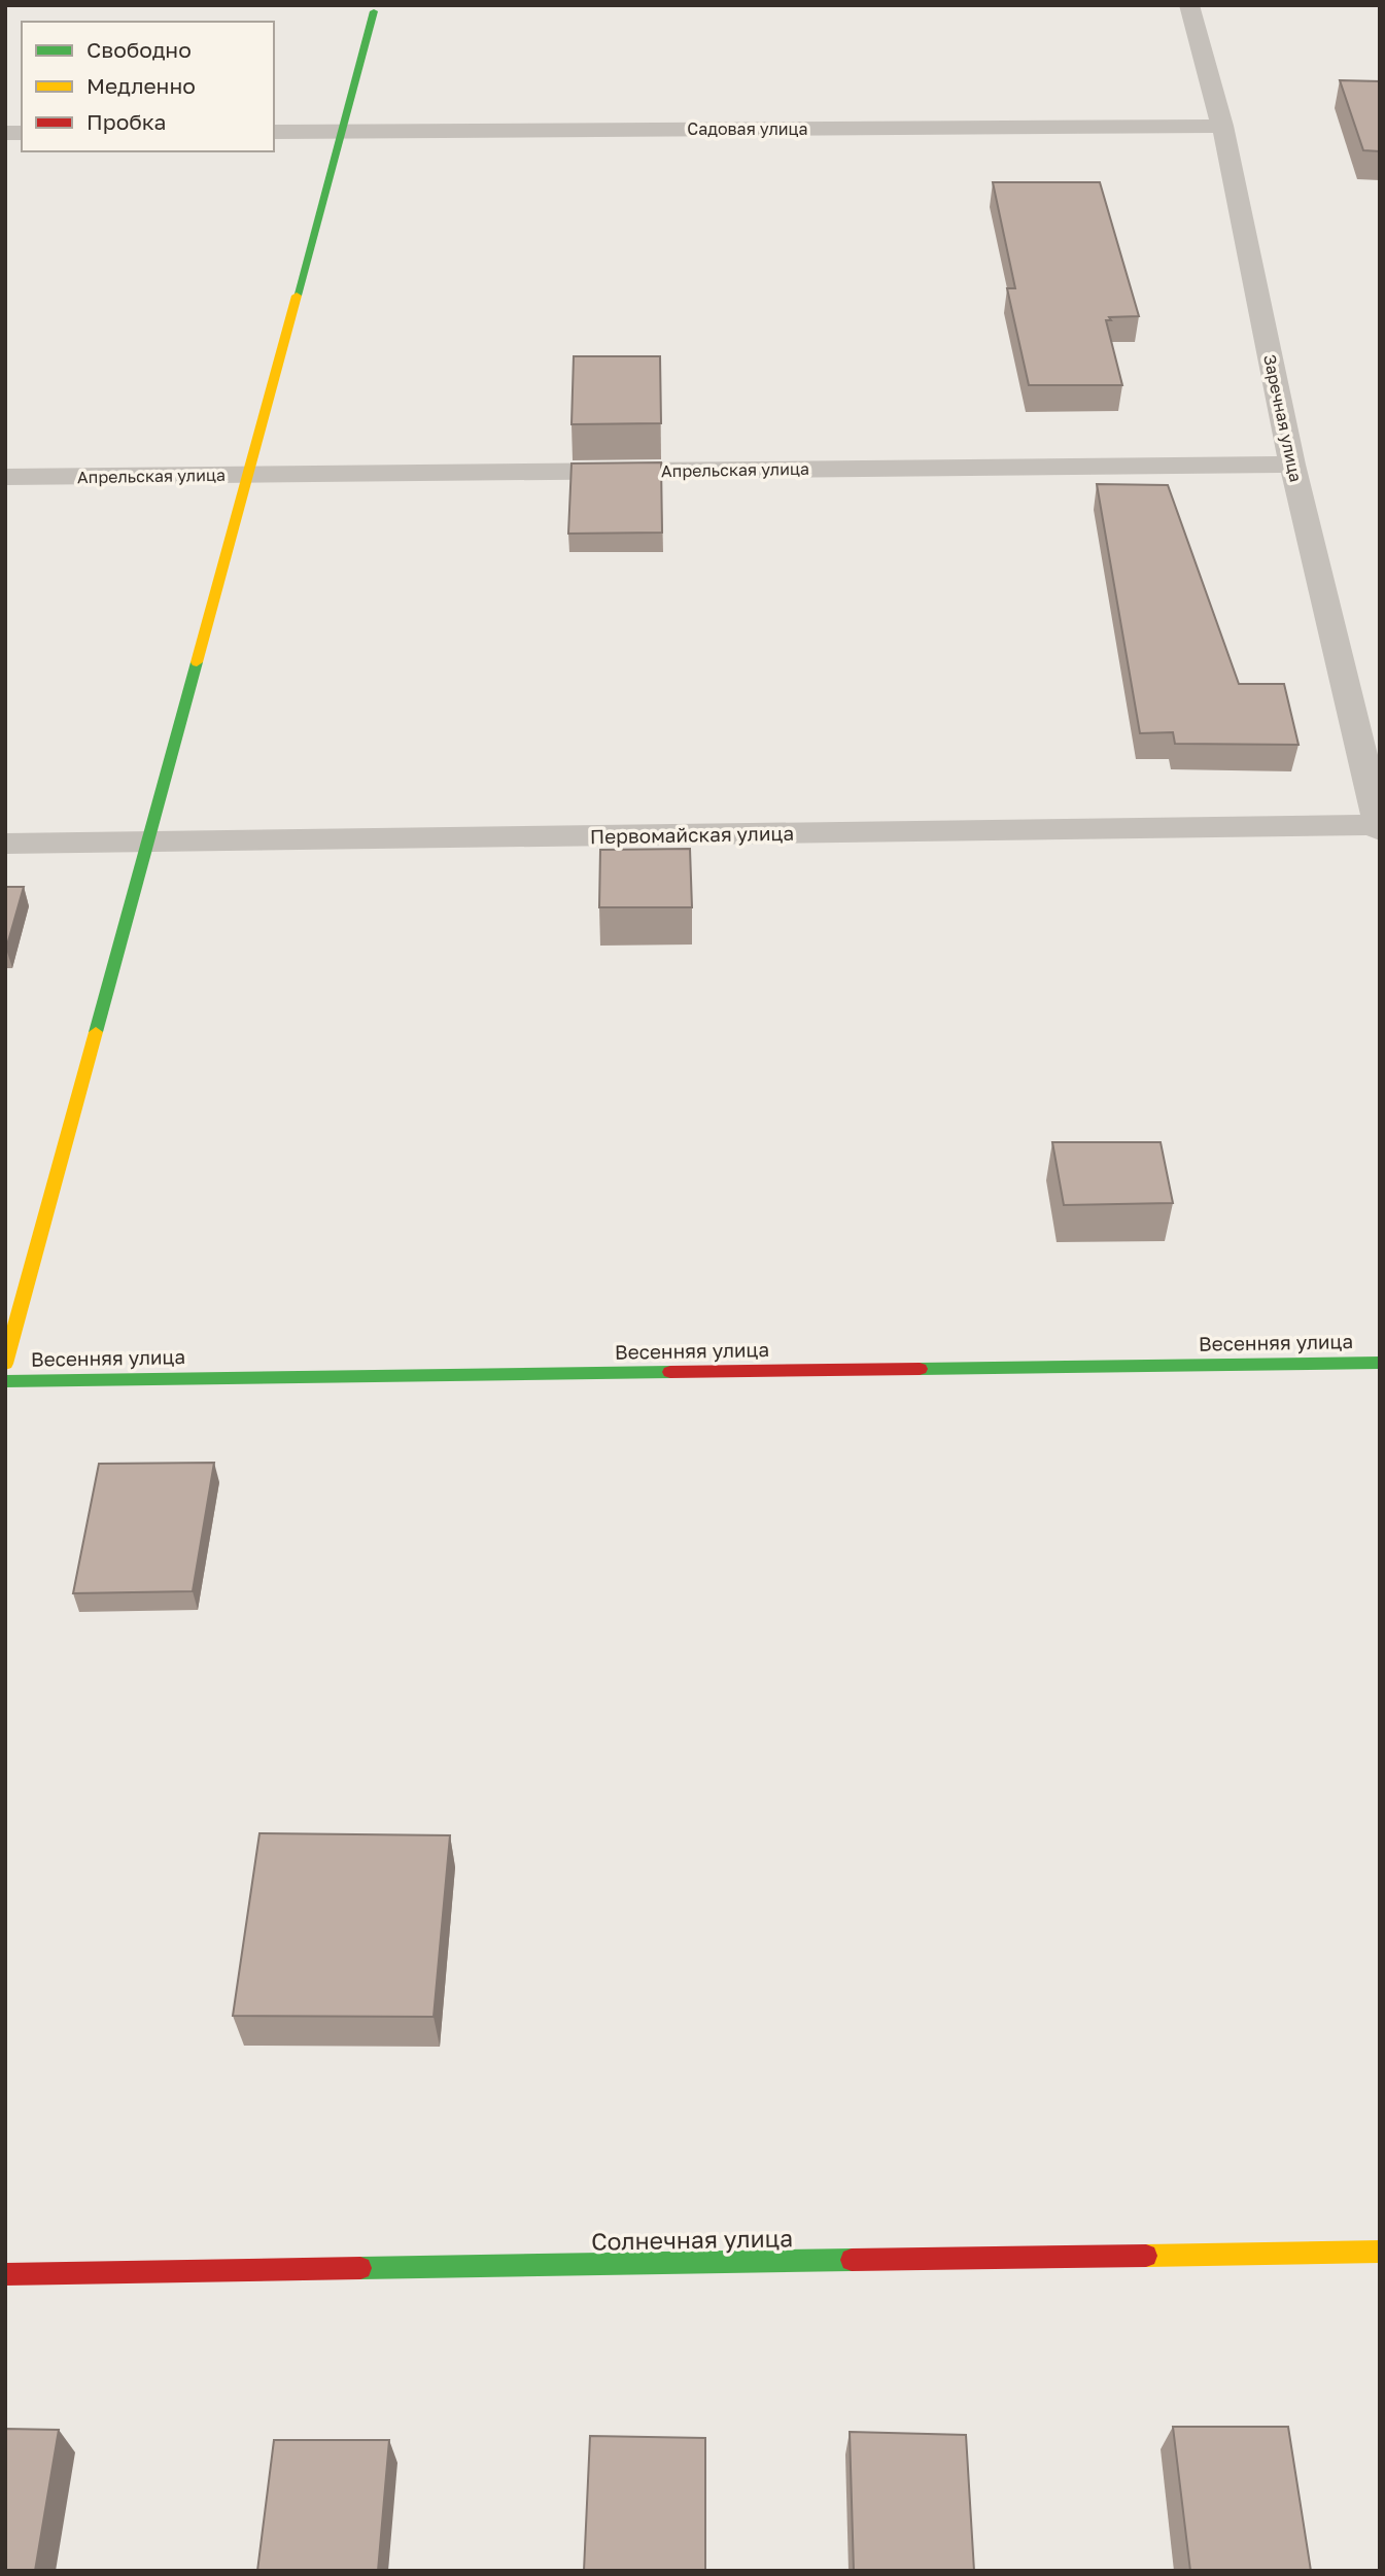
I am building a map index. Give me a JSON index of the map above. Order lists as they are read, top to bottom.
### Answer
{
  "streets": {
    "street": [
      "Садовая улица",
      "Заречная улица",
      "Апрельская улица",
      "Первомайская улица",
      "Весенняя улица",
      "Солнечная улица"
    ]
  },
  "crossings": [
    ["Садовая улица", "Заречная улица"],
    ["Заречная улица", "Апрельская улица"],
    ["Заречная улица", "Первомайская улица"]
  ],
  "legend": ["Свободно", "Медленно", "Пробка"]
}
